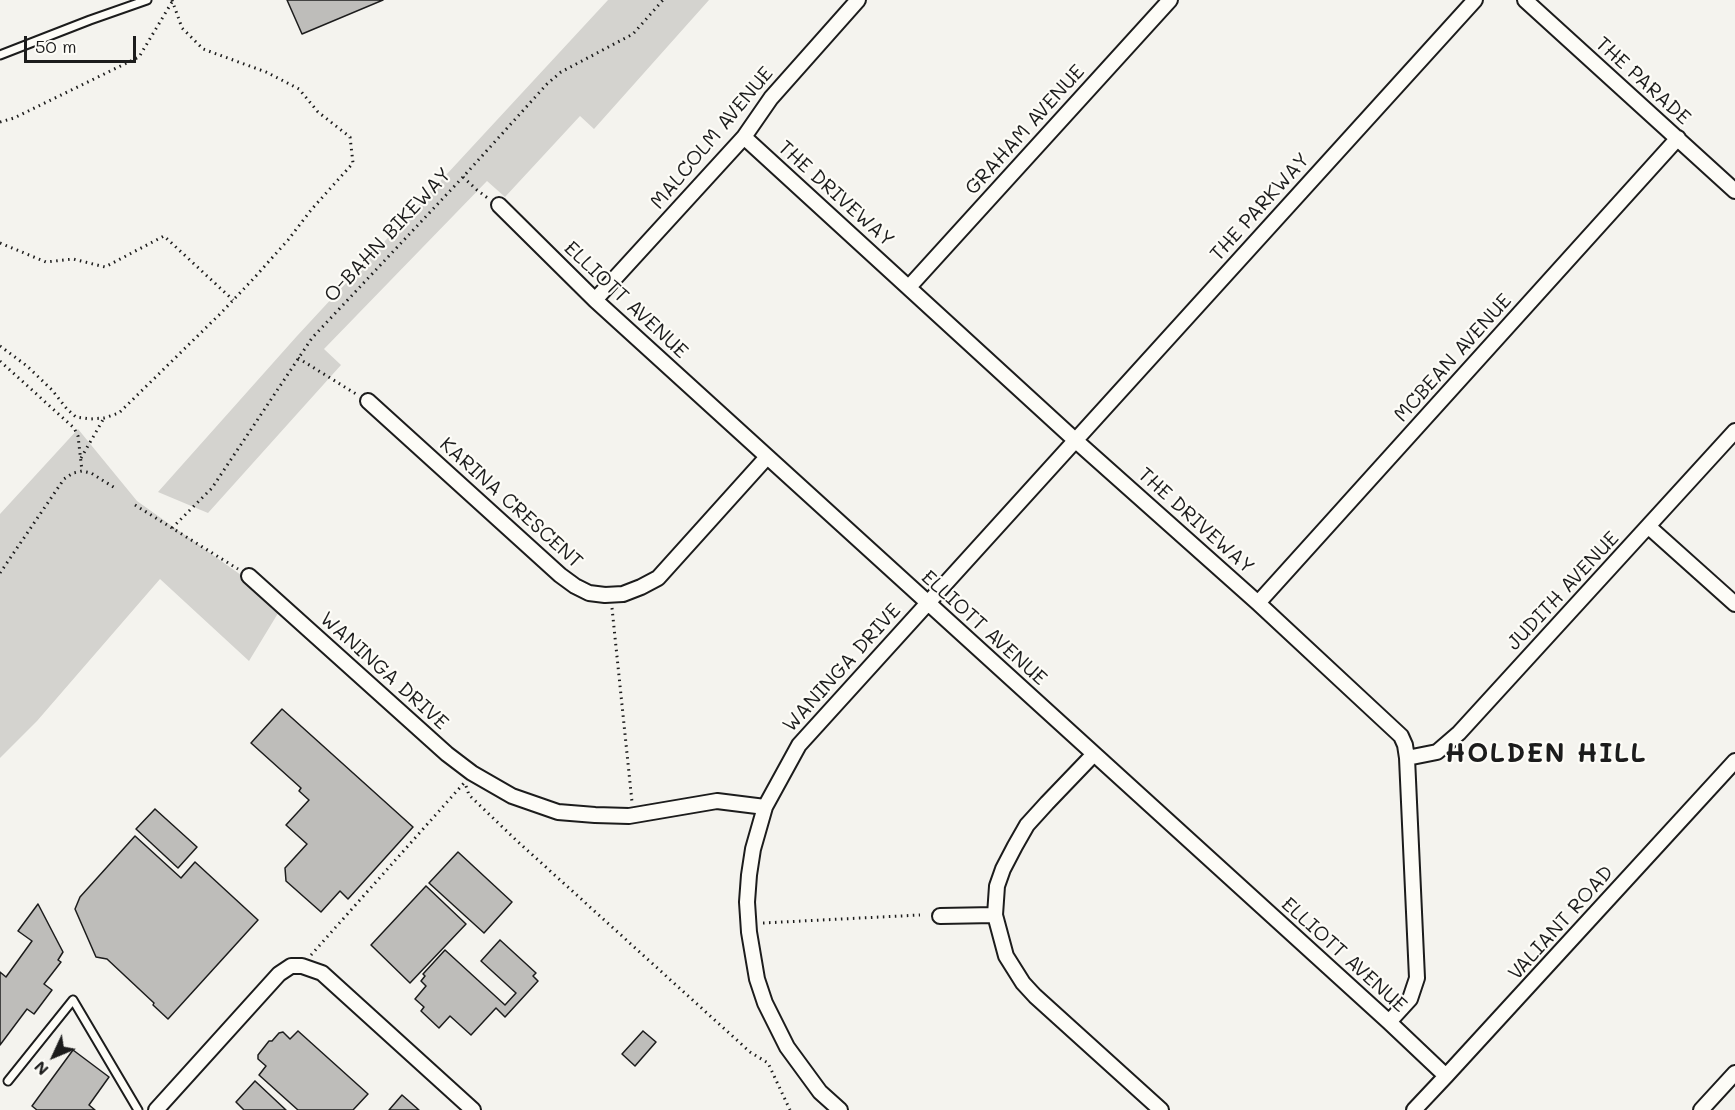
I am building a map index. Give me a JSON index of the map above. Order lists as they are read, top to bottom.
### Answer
{
  "streets": {
    "street": [
      "THE PARADE",
      "GRAHAM AVENUE",
      "MALCOLM AVENUE",
      "THE DRIVEWAY",
      "THE PARKWAY",
      "ELLIOTT AVENUE",
      "MCBEAN AVENUE",
      "KARINA CRESCENT",
      "JUDITH AVENUE",
      "WANINGA DRIVE",
      "VALIANT ROAD"
    ],
    "path": ["O-BAHN BIKEWAY"]
  },
  "crossings": [
    ["THE PARADE", "MCBEAN AVENUE"],
    ["GRAHAM AVENUE", "THE DRIVEWAY"],
    ["MALCOLM AVENUE", "THE DRIVEWAY"],
    ["MALCOLM AVENUE", "ELLIOTT AVENUE"],
    ["THE DRIVEWAY", "THE PARKWAY"],
    ["THE DRIVEWAY", "ELLIOTT AVENUE"],
    ["THE DRIVEWAY", "MCBEAN AVENUE"],
    ["THE DRIVEWAY", "JUDITH AVENUE"],
    ["THE DRIVEWAY", "WANINGA DRIVE"],
    ["THE PARKWAY", "WANINGA DRIVE"],
    ["ELLIOTT AVENUE", "KARINA CRESCENT"],
    ["ELLIOTT AVENUE", "WANINGA DRIVE"],
    ["ELLIOTT AVENUE", "VALIANT ROAD"]
  ],
  "districts": ["HOLDEN HILL"],
  "scale_bar": "50 m",
  "north": "bottom left"
}
